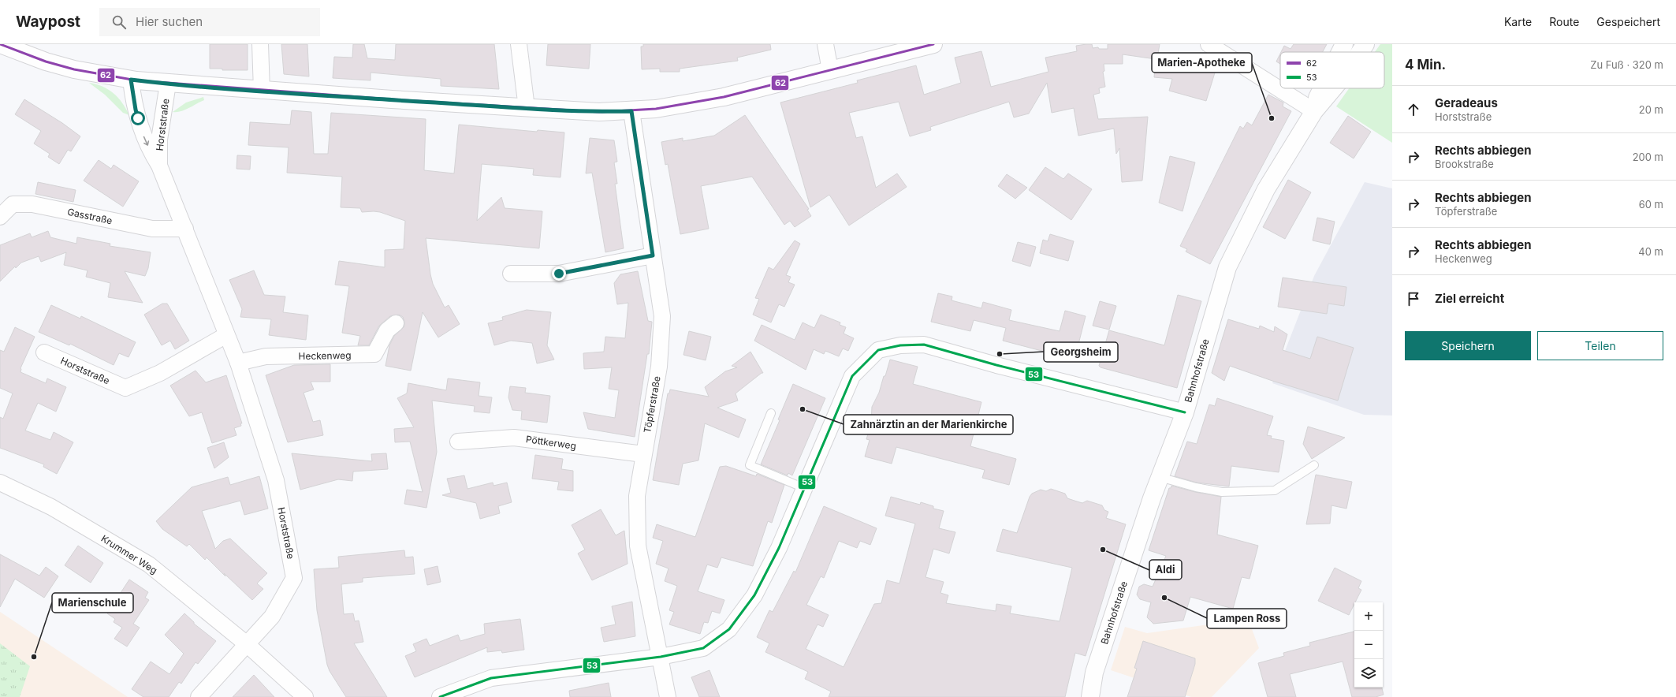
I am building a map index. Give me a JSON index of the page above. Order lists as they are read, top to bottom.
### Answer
{
  "streets": {
    "main road": ["Bahnhofstraße"],
    "street": [
      "Horststraße",
      "Gasstraße",
      "Heckenweg",
      "Töpferstraße",
      "Pöttkerweg",
      "Krummer Weg"
    ]
  },
  "crossings": [
    ["Horststraße", "Gasstraße"],
    ["Horststraße", "Heckenweg"],
    ["Horststraße", "Krummer Weg"],
    ["Töpferstraße", "Pöttkerweg"]
  ],
  "places": [
    "Marien-Apotheke",
    "Georgsheim",
    "Zahnärztin an der Marienkirche",
    "Aldi",
    "Lampen Ross",
    "Marienschule"
  ],
  "lines": ["transit line 62", "transit line 53"],
  "legend": ["62", "53"],
  "page": {
    "header": "Waypost",
    "search": "Hier suchen",
    "nav": ["Karte", "Route", "Gespeichert"],
    "heading": ["4 Min.", "Zu Fuß · 320 m"],
    "list": [
      ["Geradeaus", "Horststraße", "20 m"],
      ["Rechts abbiegen", "Brookstraße", "200 m"],
      ["Rechts abbiegen", "Töpferstraße", "60 m"],
      ["Rechts abbiegen", "Heckenweg", "40 m"],
      "Ziel erreicht"
    ],
    "buttons": ["Speichern", "Teilen"],
    "map_buttons": ["+", "−"]
  }
}
